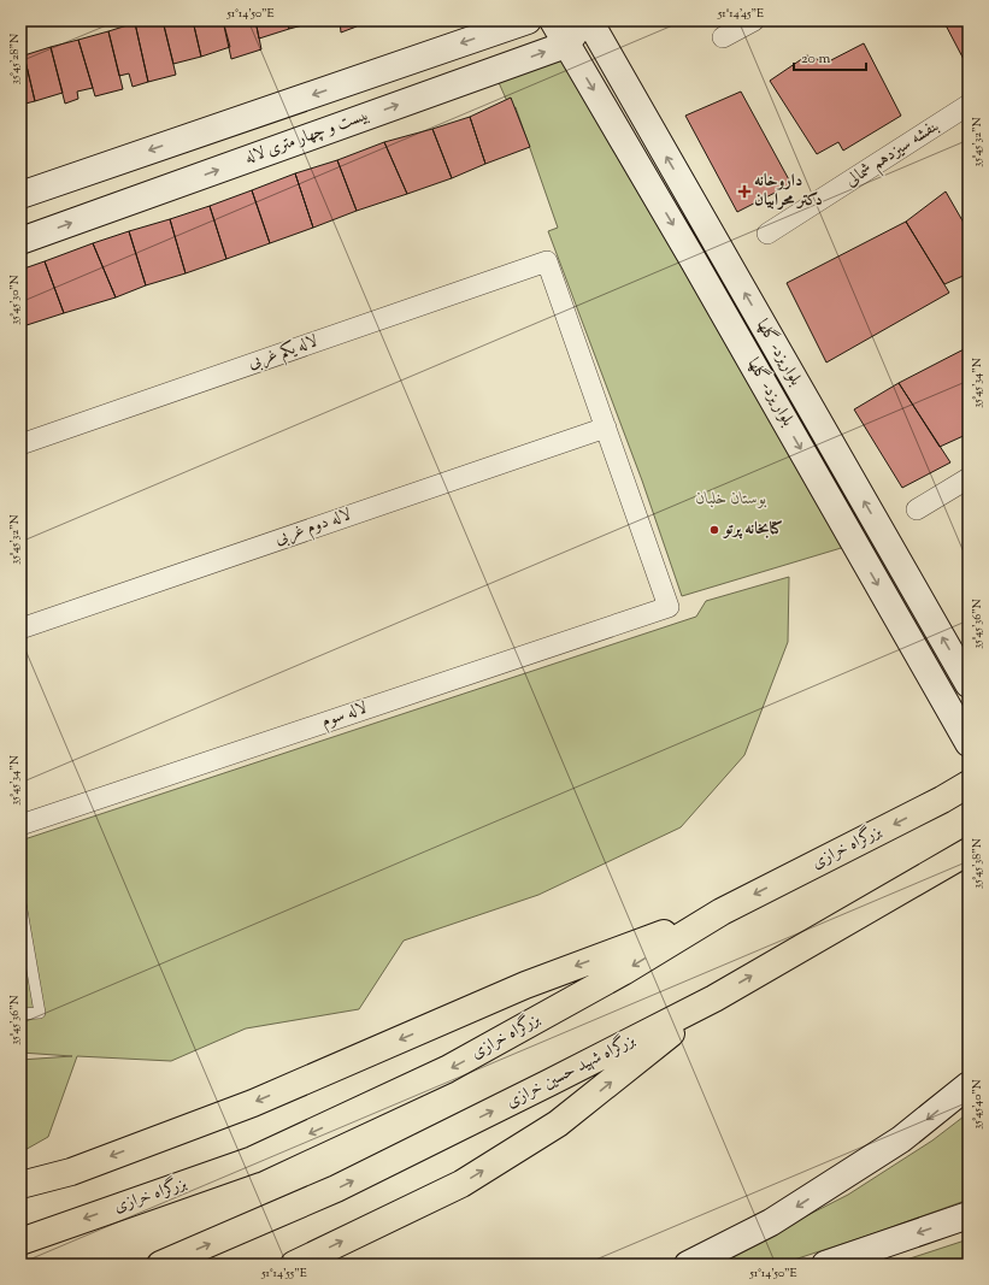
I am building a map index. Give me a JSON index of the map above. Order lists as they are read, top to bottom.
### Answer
{
  "streets": {
    "highway": ["بزرگراه خرازی", "بزرگراه شهید حسین خرازی"],
    "main road": ["بیست و چهار متری لاله", "بلواریزد- گلها", "بلوار یزد- گلها"],
    "street": [
      "بنفشه سیزدهم شمالی",
      "لاله یکم غربی",
      "لاله دوم غربی",
      "لاله سوم"
    ]
  },
  "crossings": [
    ["بیست و چهار متری لاله", "بلوار یزد- گلها"],
    ["لاله یکم غربی", "لاله دوم غربی"],
    ["لاله یکم غربی", "لاله سوم"],
    ["لاله دوم غربی", "لاله سوم"]
  ],
  "one_way": ["بلواریزد- گلها", "بلوار یزد- گلها"],
  "parks": ["بوستان خلبان"],
  "places": {
    "health": ["داروخانه دکتر محرابیان"],
    "other": ["كتابخانه پرتو"]
  },
  "scale_bar": "20 m",
  "coordinates": [
    "51°14'50\"E",
    "51°14'45\"E",
    "35°45'28\"N",
    "35°45'32\"N",
    "35°45'30\"N",
    "35°45'34\"N",
    "35°45'36\"N",
    "35°45'38\"N",
    "35°45'40\"N",
    "51°14'55\"E"
  ]
}
